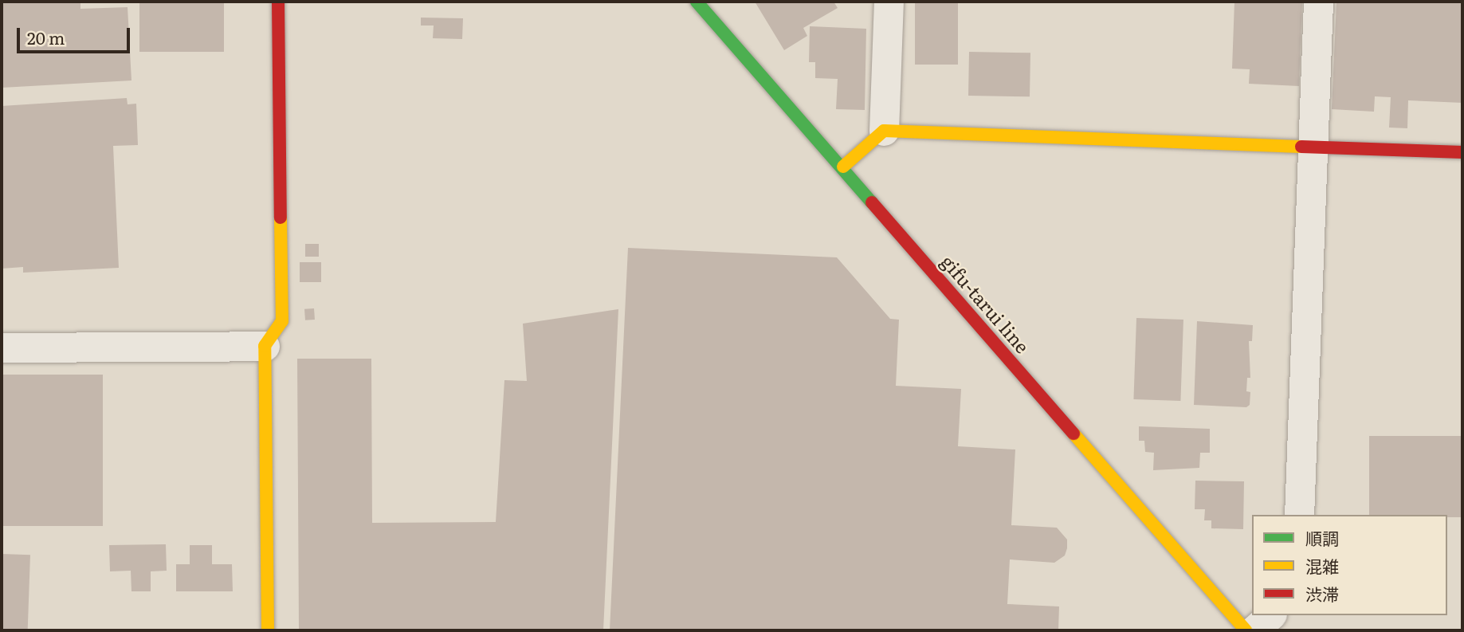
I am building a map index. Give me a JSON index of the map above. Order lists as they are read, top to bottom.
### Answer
{
  "streets": {
    "street": ["gifu-tarui line"]
  },
  "legend": ["順調", "混雑", "渋滞"],
  "scale_bar": "20 m"
}
